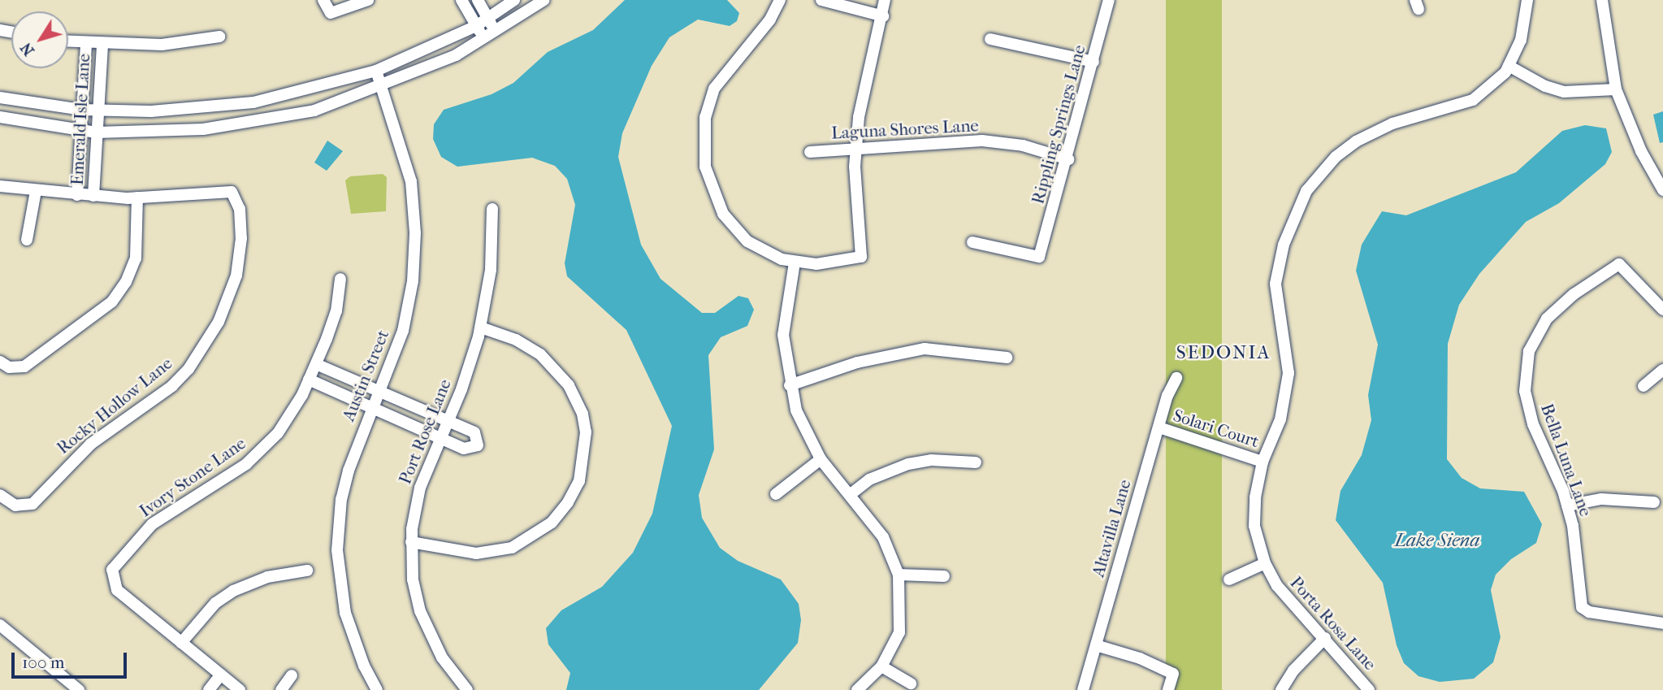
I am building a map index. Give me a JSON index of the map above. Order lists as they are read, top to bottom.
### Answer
{
  "streets": {
    "street": [
      "Emerald Isle Lane",
      "Rippling Springs Lane",
      "Laguna Shores Lane",
      "Austin Street",
      "Rocky Hollow Lane",
      "Solari Court",
      "Port Rose Lane",
      "Bella Luna Lane",
      "Ivory Stone Lane",
      "Altavilla Lane",
      "Porta Rosa Lane"
    ]
  },
  "crossings": [
    ["Rippling Springs Lane", "Laguna Shores Lane"],
    ["Solari Court", "Altavilla Lane"],
    ["Solari Court", "Porta Rosa Lane"]
  ],
  "districts": ["SEDONIA"],
  "water": ["Lake Siena"],
  "scale_bar": "100 m",
  "north": "bottom left"
}
